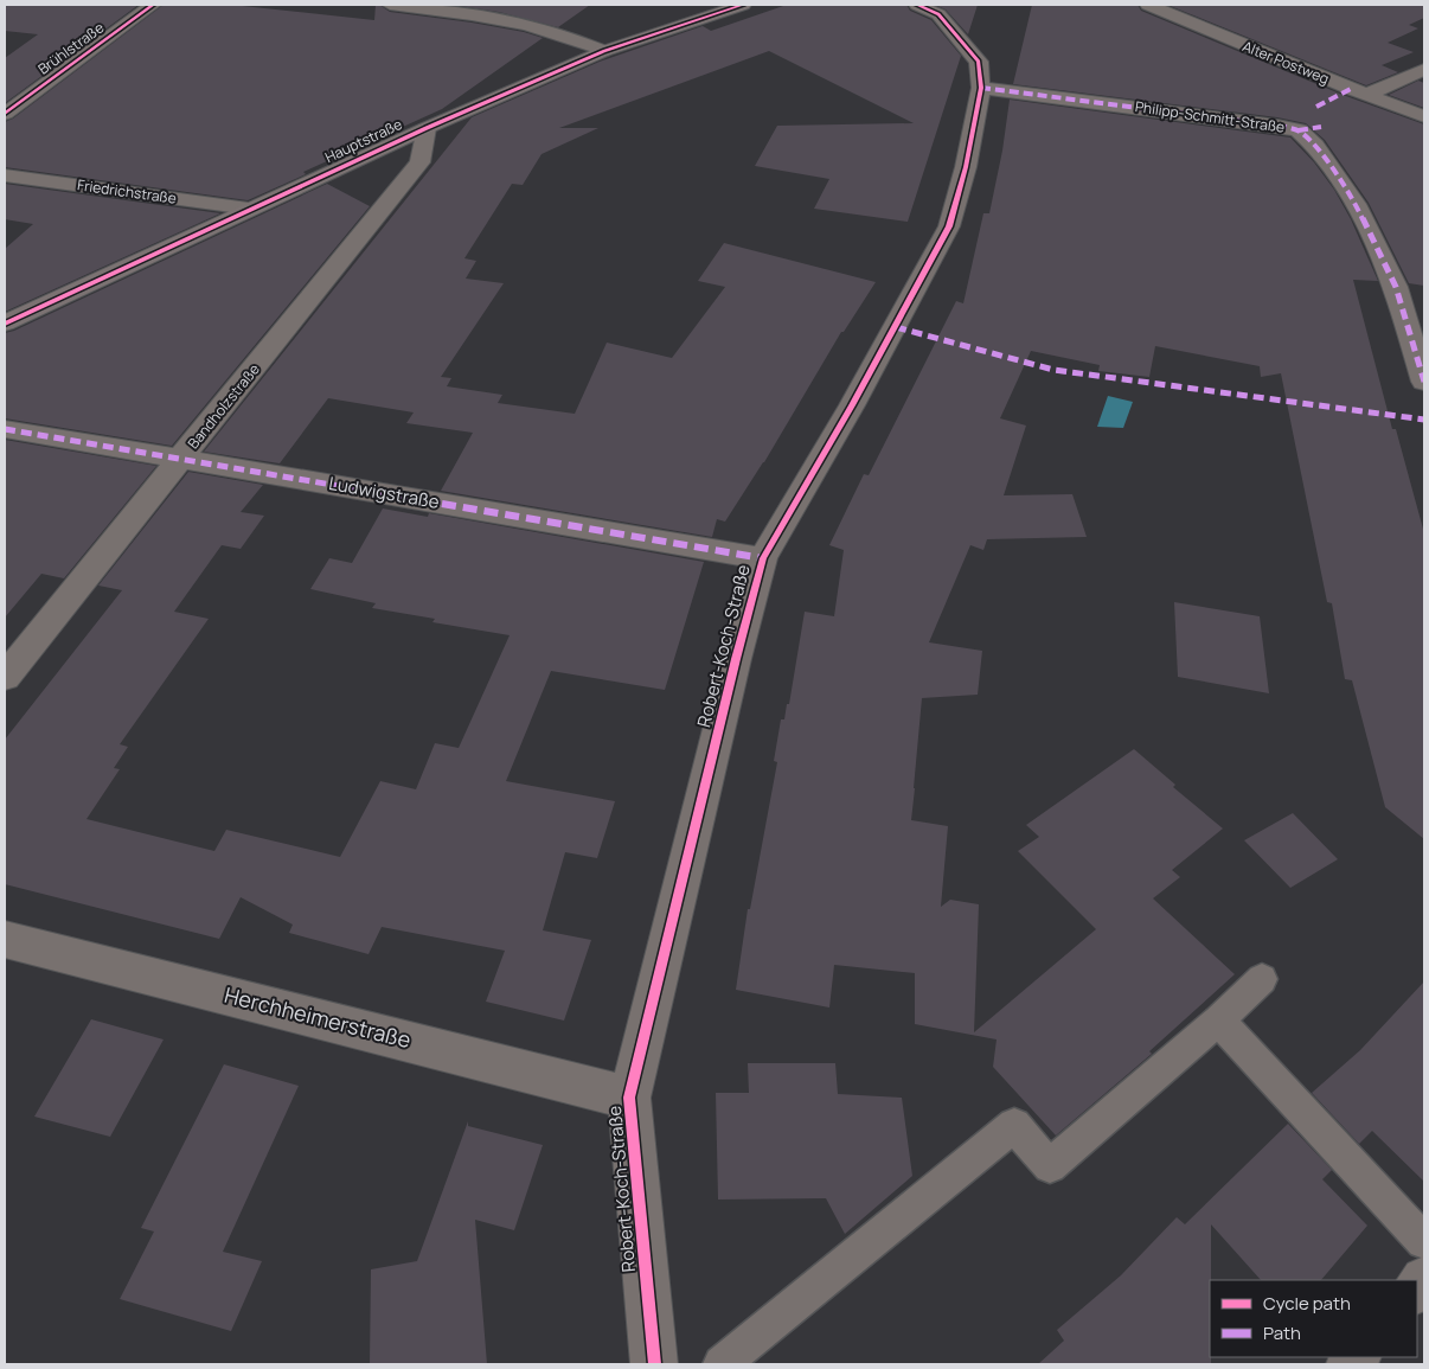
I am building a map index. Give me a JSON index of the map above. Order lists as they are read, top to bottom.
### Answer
{
  "streets": {
    "street": [
      "Brühlstraße",
      "Alter Postweg",
      "Philipp-Schmitt-Straße",
      "Hauptstraße",
      "Friedrichstraße",
      "Bandholzstraße",
      "Ludwigstraße",
      "Robert-Koch-Straße",
      "Herchheimerstraße"
    ]
  },
  "crossings": [
    ["Philipp-Schmitt-Straße", "Robert-Koch-Straße"],
    ["Hauptstraße", "Friedrichstraße"],
    ["Hauptstraße", "Bandholzstraße"],
    ["Bandholzstraße", "Ludwigstraße"],
    ["Ludwigstraße", "Robert-Koch-Straße"],
    ["Robert-Koch-Straße", "Herchheimerstraße"]
  ],
  "legend": ["Cycle path", "Path"]
}
